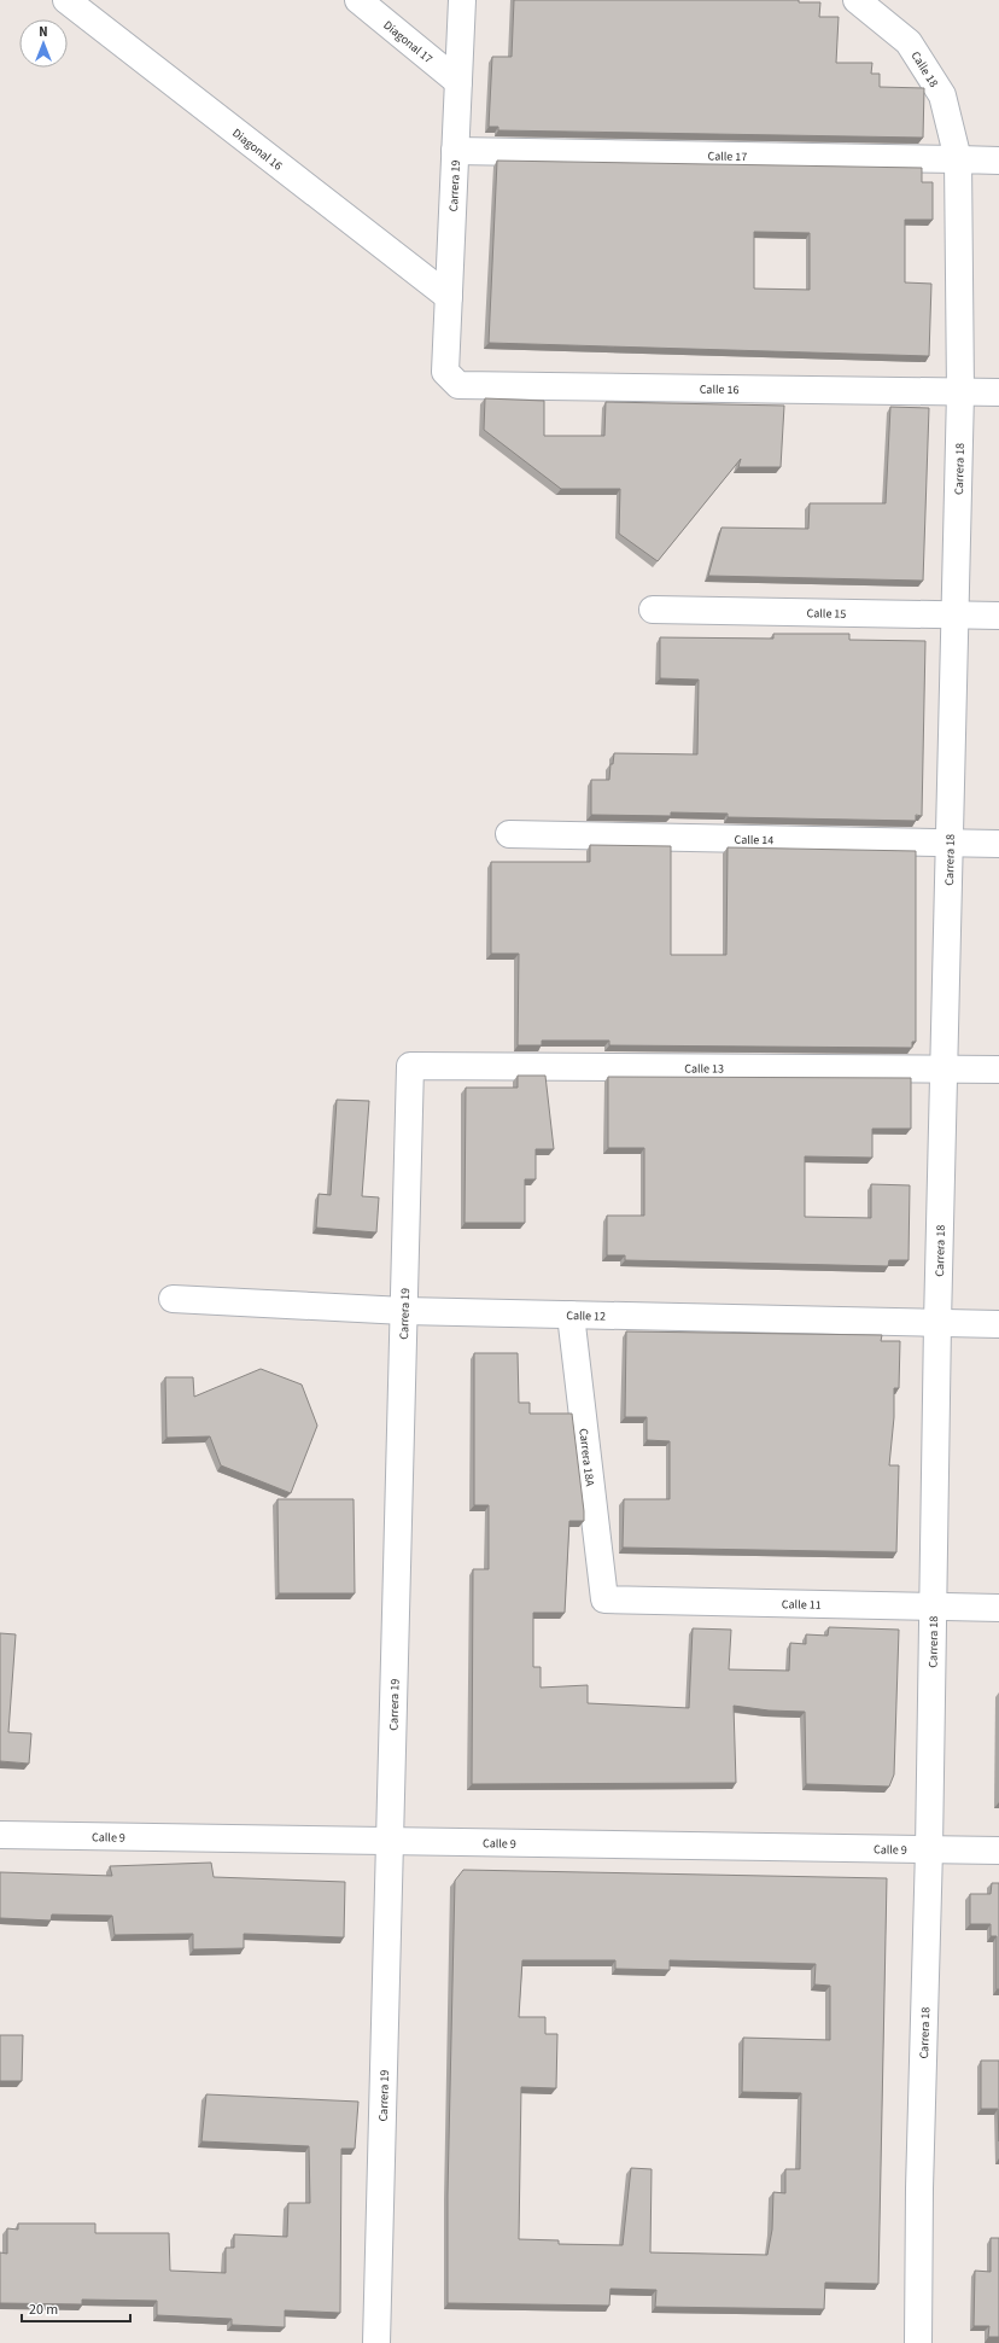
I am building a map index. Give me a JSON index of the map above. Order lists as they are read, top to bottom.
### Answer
{
  "streets": {
    "street": [
      "Diagonal 17",
      "Calle 18",
      "Diagonal 16",
      "Calle 17",
      "Carrera 19",
      "Calle 16",
      "Carrera 18",
      "Calle 15",
      "Calle 14",
      "Calle 13",
      "Calle 12",
      "Carrera 18A",
      "Calle 11",
      "Calle 9"
    ]
  },
  "crossings": [
    ["Diagonal 17", "Carrera 19"],
    ["Calle 18", "Calle 17"],
    ["Calle 18", "Carrera 18"],
    ["Diagonal 16", "Carrera 19"],
    ["Calle 17", "Carrera 19"],
    ["Calle 17", "Carrera 18"],
    ["Carrera 19", "Calle 16"],
    ["Carrera 19", "Calle 13"],
    ["Carrera 19", "Calle 12"],
    ["Carrera 19", "Calle 9"],
    ["Calle 16", "Carrera 18"],
    ["Carrera 18", "Calle 15"],
    ["Carrera 18", "Calle 14"],
    ["Carrera 18", "Calle 13"],
    ["Carrera 18", "Calle 12"],
    ["Carrera 18", "Calle 11"],
    ["Carrera 18", "Calle 9"],
    ["Calle 12", "Carrera 18A"],
    ["Carrera 18A", "Calle 11"]
  ],
  "scale_bar": "20 m",
  "north": "top"
}
